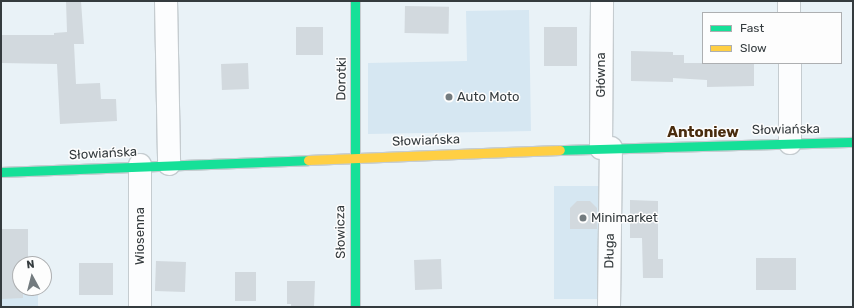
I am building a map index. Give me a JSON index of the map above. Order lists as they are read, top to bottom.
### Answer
{
  "streets": {
    "street": [
      "Główna",
      "Dorotki",
      "Słowiańska",
      "Słowicza",
      "Wiosenna",
      "Długa"
    ]
  },
  "crossings": [
    ["Główna", "Słowiańska"],
    ["Główna", "Długa"],
    ["Dorotki", "Słowiańska"],
    ["Dorotki", "Słowicza"],
    ["Słowiańska", "Słowicza"],
    ["Słowiańska", "Wiosenna"],
    ["Słowiańska", "Długa"]
  ],
  "districts": ["Antoniew"],
  "places": ["Auto Moto", "Minimarket"],
  "legend": ["Fast", "Slow"],
  "north": "top"
}
